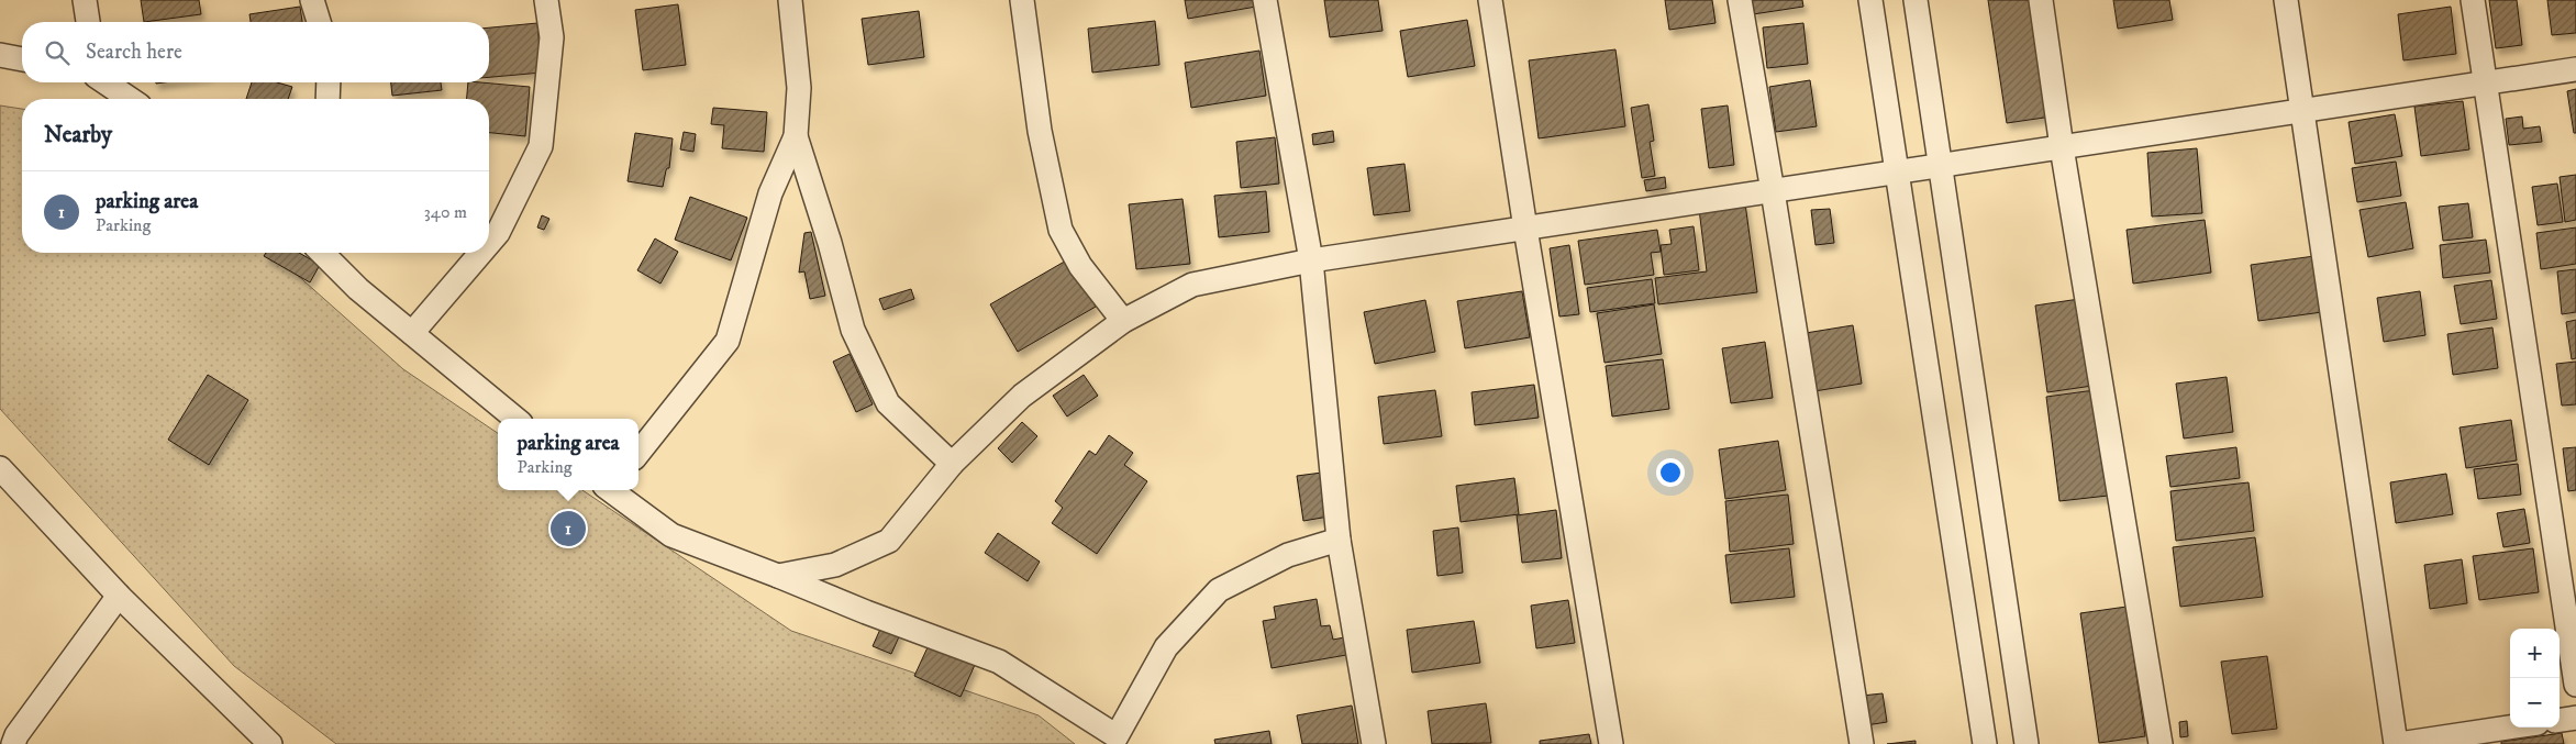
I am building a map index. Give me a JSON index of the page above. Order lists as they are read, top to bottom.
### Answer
{
  "page": {
    "search": "Search here",
    "heading": "Nearby",
    "list": [
      {
        "mark": "1",
        "name": "parking area",
        "note": "Parking",
        "value": "340 m"
      }
    ],
    "popup": ["parking area", "Parking"],
    "pins": "1",
    "map_buttons": ["+", "−"]
  }
}
